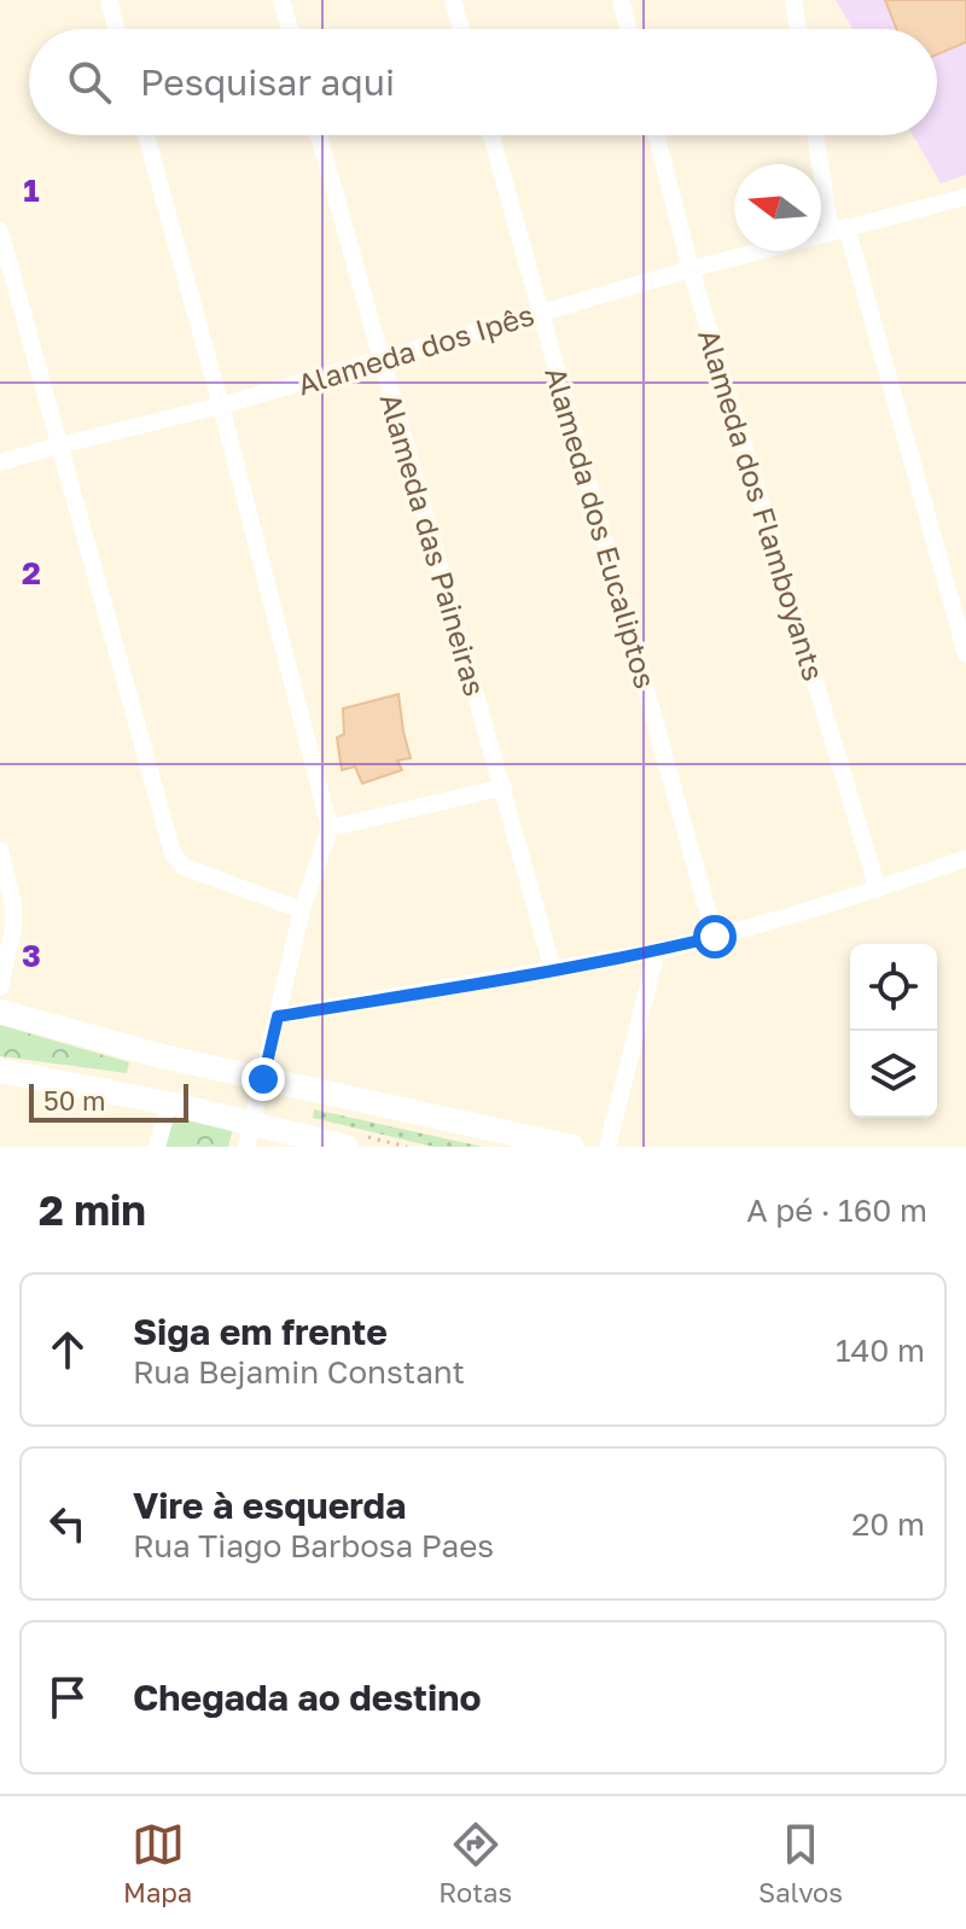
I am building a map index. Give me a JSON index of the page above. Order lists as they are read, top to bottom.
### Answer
{
  "streets": {
    "street": [
      "Alameda dos Ipês",
      "Alameda dos Flamboyants",
      "Alameda dos Eucaliptos",
      "Alameda das Paineiras"
    ]
  },
  "crossings": [
    ["Alameda dos Ipês", "Alameda dos Flamboyants"],
    ["Alameda dos Ipês", "Alameda dos Eucaliptos"],
    ["Alameda dos Ipês", "Alameda das Paineiras"]
  ],
  "scale_bar": "50 m",
  "north": "left",
  "page": {
    "search": "Pesquisar aqui",
    "scale": "50 m",
    "heading": ["2 min", "A pé · 160 m"],
    "list": [
      ["Siga em frente", "Rua Bejamin Constant", "140 m"],
      ["Vire à esquerda", "Rua Tiago Barbosa Paes", "20 m"],
      "Chegada ao destino"
    ],
    "nav": ["Mapa", "Rotas", "Salvos"]
  },
  "grid": {
    "rows": ["1", "2", "3"]
  }
}
